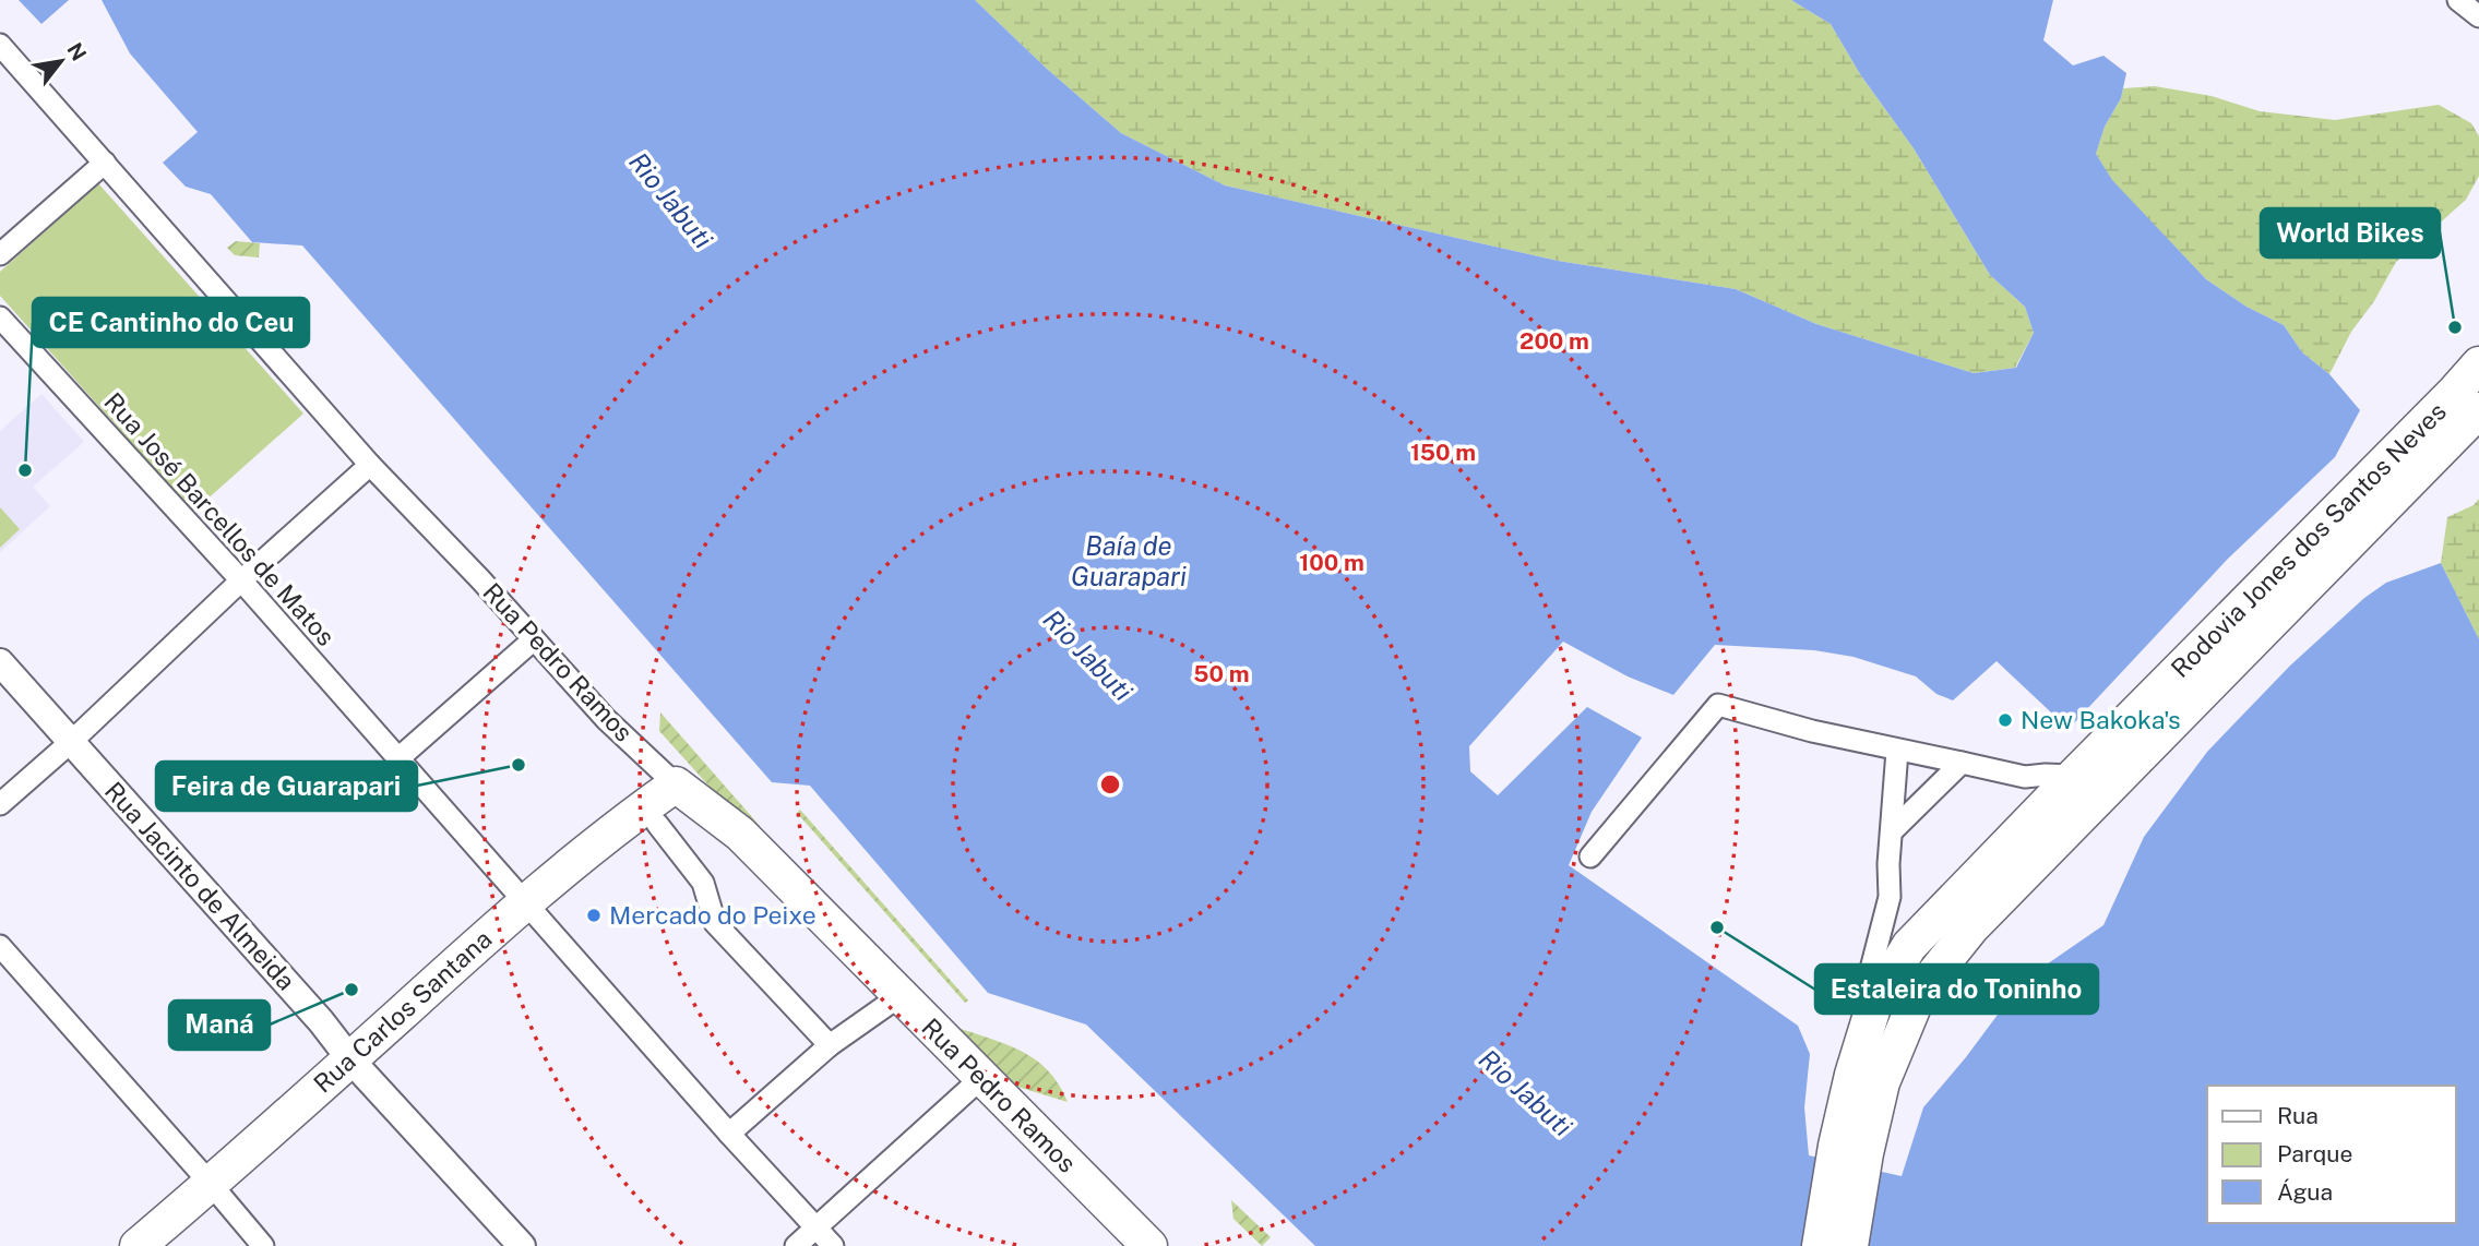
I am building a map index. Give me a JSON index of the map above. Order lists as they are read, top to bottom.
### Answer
{
  "streets": {
    "main road": ["Rodovia Jones dos Santos Neves", "Rua Pedro Ramos", "Rua Carlos Santana"],
    "street": ["Rua José Barcellos de Matos", "Rua Jacinto de Almeida"]
  },
  "crossings": [
    ["Rua José Barcellos de Matos", "Rua Carlos Santana"],
    ["Rua Pedro Ramos", "Rua Carlos Santana"],
    ["Rua Jacinto de Almeida", "Rua Carlos Santana"]
  ],
  "water": ["Rio Jabuti", "Baía de Guarapari"],
  "places": [
    "World Bikes",
    "CE Cantinho do Ceu",
    "New Bakoka's",
    "Feira de Guarapari",
    "Mercado do Peixe",
    "Estaleira do Toninho",
    "Maná"
  ],
  "legend": ["Rua", "Parque", "Água"],
  "north": "top right",
  "rings": [
    "200 m",
    "150 m",
    "100 m",
    "50 m"
  ]
}
